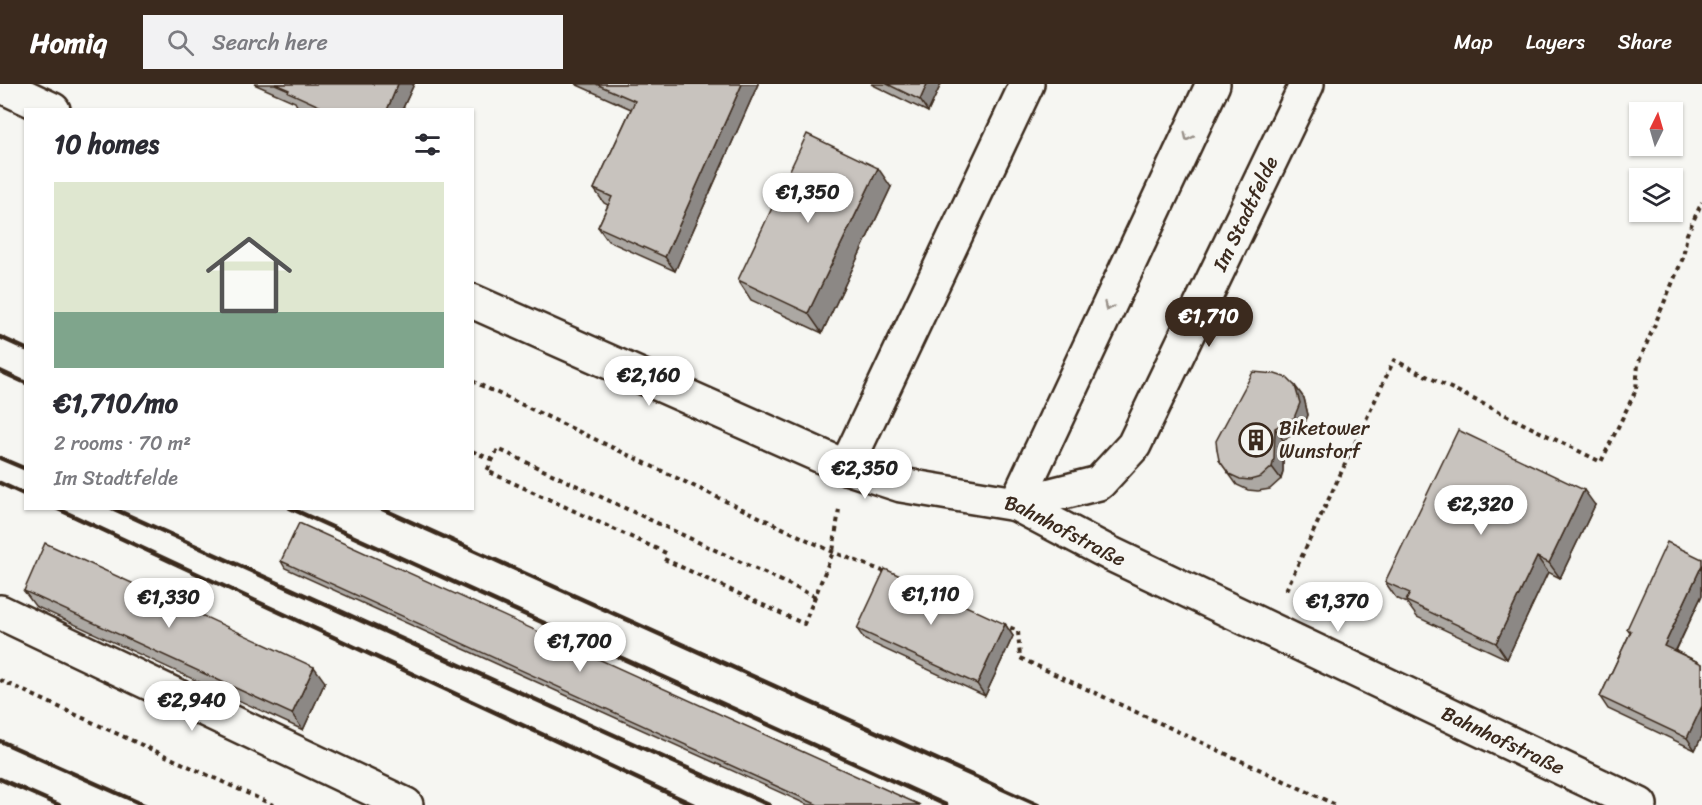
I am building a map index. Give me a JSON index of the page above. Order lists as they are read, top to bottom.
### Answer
{
  "streets": {
    "street": ["Im Stadtfelde", "Bahnhofstraße"]
  },
  "crossings": [
    ["Im Stadtfelde", "Bahnhofstraße"]
  ],
  "places": {
    "building": ["Biketower Wunstorf"]
  },
  "north": "top",
  "page": {
    "header": "Homiq",
    "search": "Search here",
    "nav": ["Map", "Layers", "Share"],
    "heading": "10 homes",
    "price": [
      "€1,350",
      "€1,710",
      "€2,160",
      "€2,350",
      "€2,320",
      "€1,110",
      "€1,330",
      "€1,370",
      "€1,700",
      "€2,940"
    ],
    "list": [
      {
        "name": "€1,710/mo",
        "note": "2 rooms · 70 m² · Im Stadtfelde"
      }
    ]
  }
}
